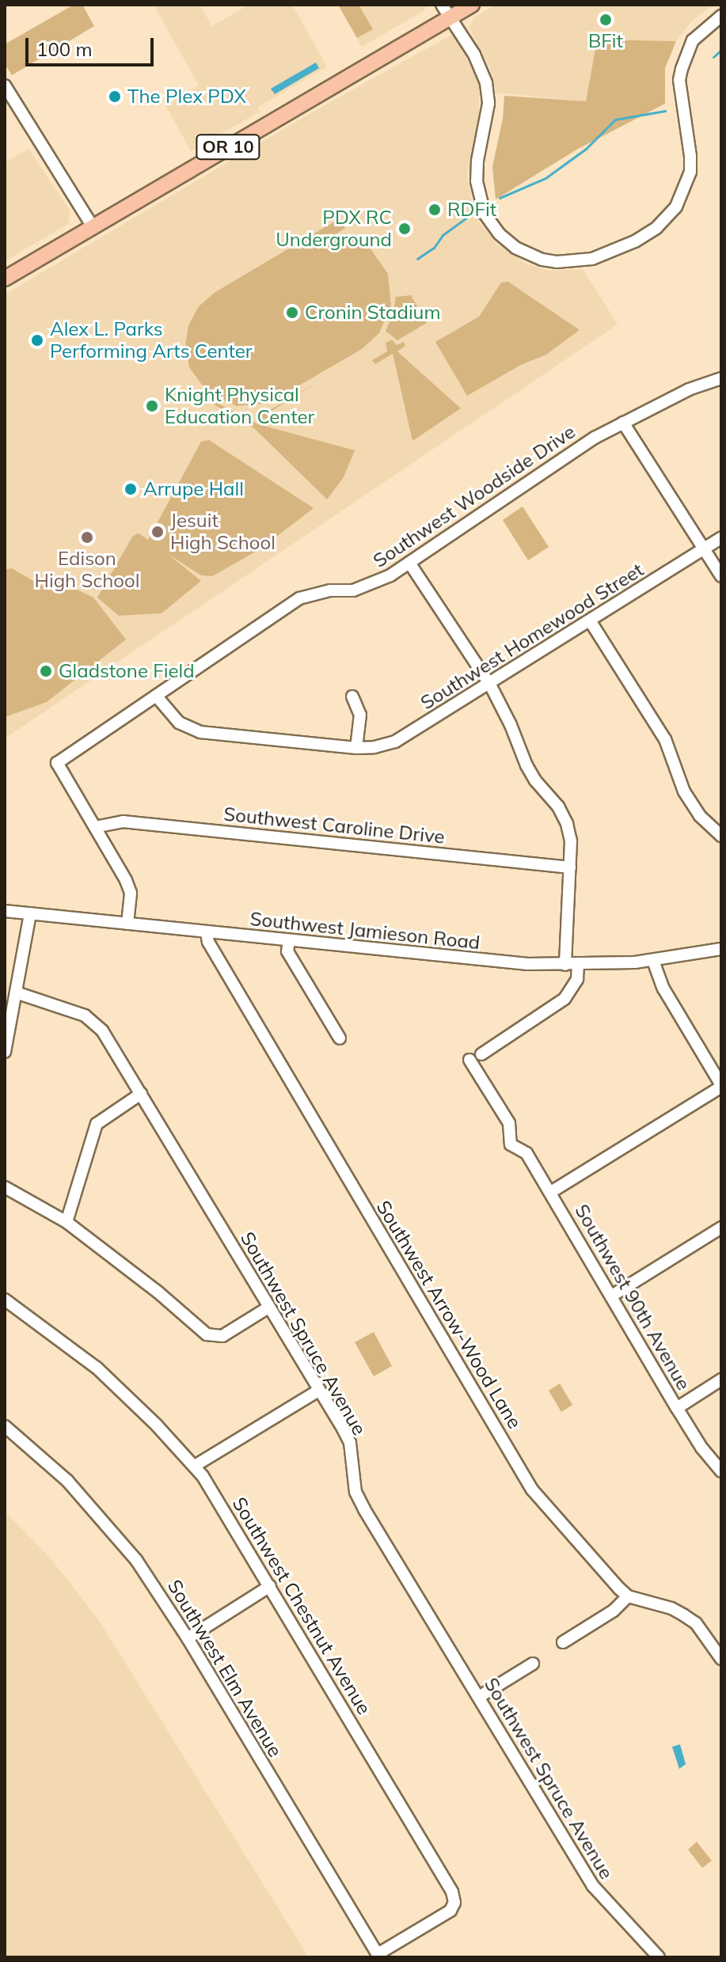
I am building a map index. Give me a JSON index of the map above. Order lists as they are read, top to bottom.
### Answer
{
  "streets": {
    "main road": ["OR 10"],
    "street": [
      "Southwest Woodside Drive",
      "Southwest Homewood Street",
      "Southwest Caroline Drive",
      "Southwest Jamieson Road",
      "Southwest 90th Avenue",
      "Southwest Arrow-Wood Lane",
      "Southwest Spruce Avenue",
      "Southwest Chestnut Avenue",
      "Southwest Elm Avenue"
    ]
  },
  "crossings": [
    ["Southwest Woodside Drive", "Southwest Homewood Street"],
    ["Southwest Woodside Drive", "Southwest Caroline Drive"],
    ["Southwest Jamieson Road", "Southwest Arrow-Wood Lane"],
    ["Southwest Chestnut Avenue", "Southwest Elm Avenue"]
  ],
  "places": [
    "BFit",
    "The Plex PDX",
    "RDFit",
    "PDX RC Underground",
    "Cronin Stadium",
    "Alex L. Parks Performing Arts Center",
    "Knight Physical Education Center",
    "Arrupe Hall",
    "Jesuit High School",
    "Edison High School",
    "Gladstone Field"
  ],
  "scale_bar": "100 m"
}
